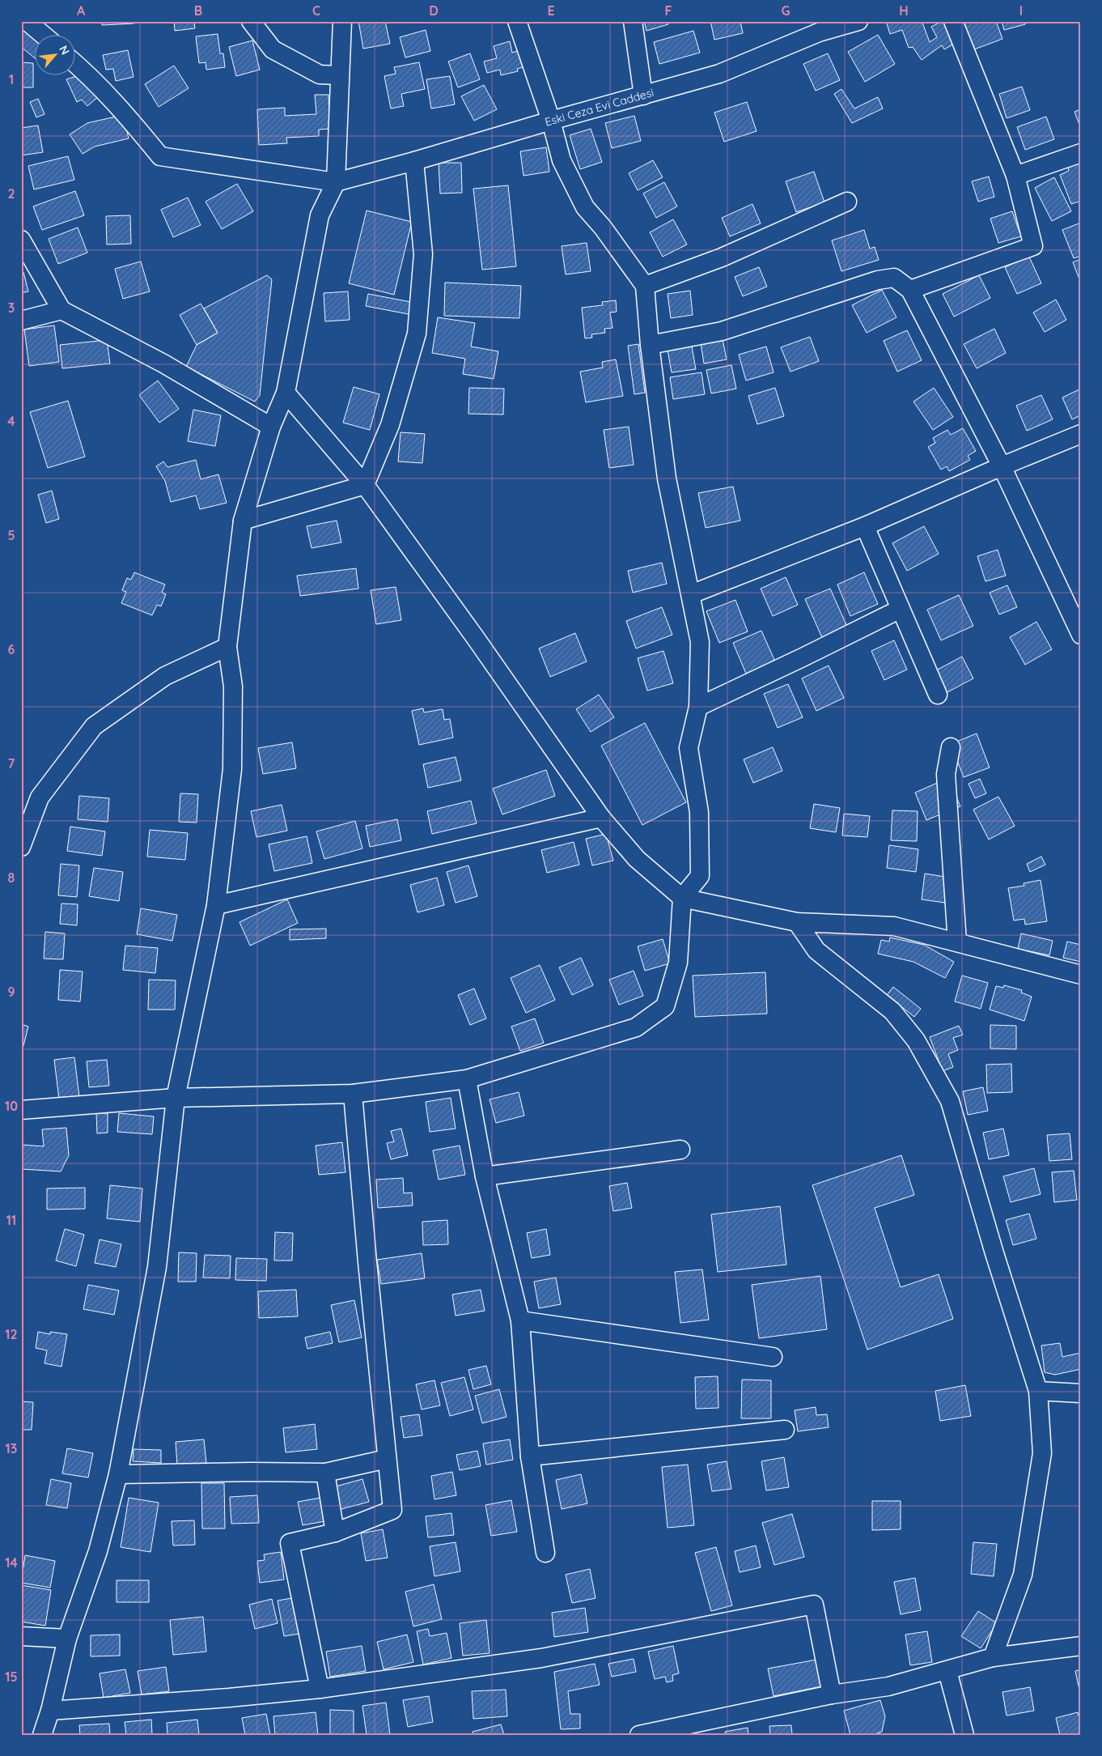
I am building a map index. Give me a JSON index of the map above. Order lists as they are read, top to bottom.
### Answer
{
  "streets": {
    "street": ["Eski Ceza Evi Caddesi"]
  },
  "north": "top right",
  "grid": {
    "columns": [
      "A",
      "B",
      "C",
      "D",
      "E",
      "F",
      "G",
      "H",
      "I"
    ],
    "rows": [
      "1",
      "2",
      "3",
      "4",
      "5",
      "6",
      "7",
      "8",
      "9",
      "10",
      "11",
      "12",
      "13",
      "14",
      "15"
    ]
  }
}
